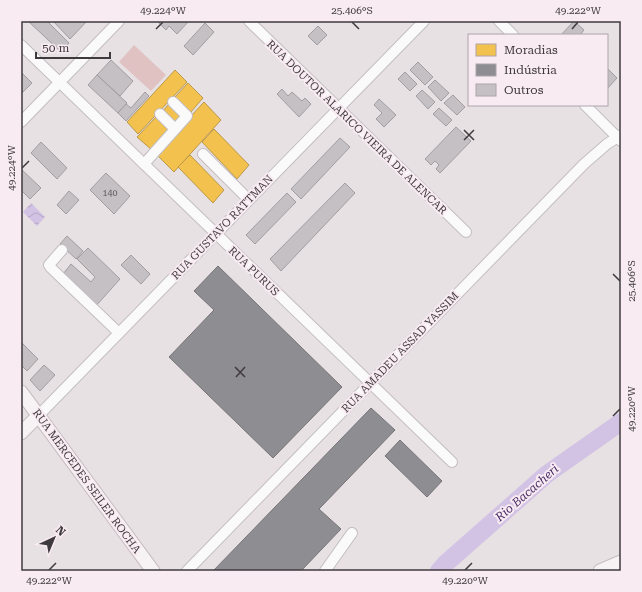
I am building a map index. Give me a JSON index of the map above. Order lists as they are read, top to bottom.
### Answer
{
  "streets": {
    "main road": ["RUA GUSTAVO RATTMAN", "RUA MERCEDES SEILER ROCHA"],
    "street": ["RUA DOUTOR ALARICO VIEIRA DE ALENCAR", "RUA PURUS", "RUA AMADEU ASSAD YASSIM"]
  },
  "crossings": [
    ["RUA DOUTOR ALARICO VIEIRA DE ALENCAR", "RUA GUSTAVO RATTMAN"],
    ["RUA GUSTAVO RATTMAN", "RUA PURUS"],
    ["RUA GUSTAVO RATTMAN", "RUA MERCEDES SEILER ROCHA"],
    ["RUA PURUS", "RUA AMADEU ASSAD YASSIM"]
  ],
  "water": ["Rio Bacacheri"],
  "house_numbers": ["140"],
  "legend": ["Moradias", "Indústria", "Outros"],
  "scale_bar": "50 m",
  "north": "top right",
  "coordinates": [
    "49.224°W",
    "25.406°S",
    "49.222°W",
    "49.220°W"
  ]
}
